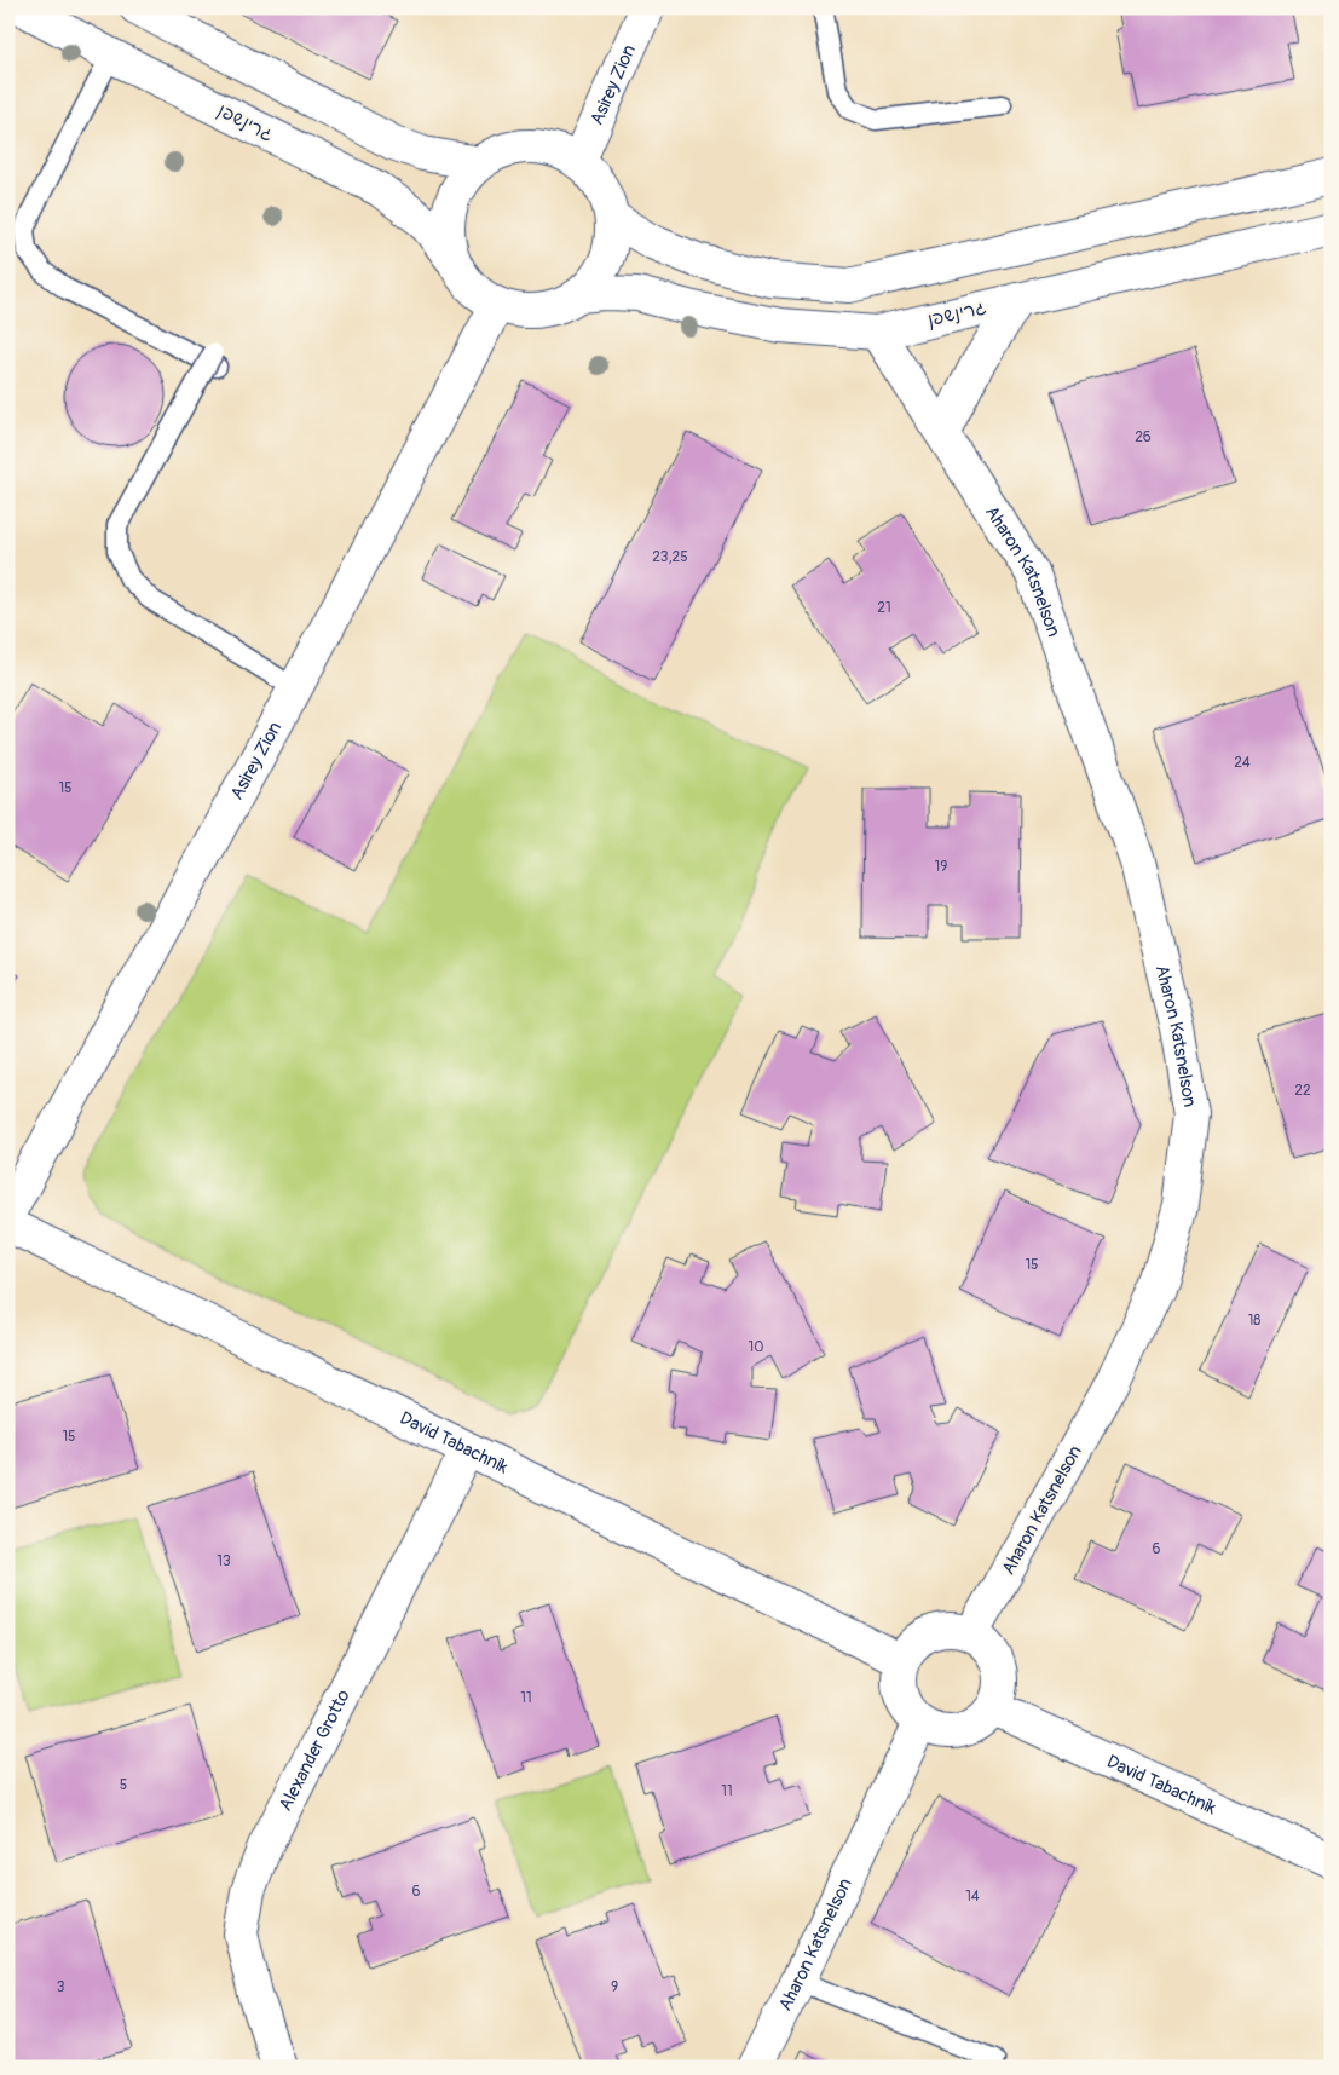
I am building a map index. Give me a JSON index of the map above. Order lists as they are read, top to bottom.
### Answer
{
  "streets": {
    "street": [
      "Asirey Zion",
      "גרינשפן",
      "Aharon Katsnelson",
      "David Tabachnik",
      "Alexander Grotto"
    ]
  },
  "crossings": [
    ["Asirey Zion", "גרינשפן"],
    ["גרינשפן", "Aharon Katsnelson"],
    ["Aharon Katsnelson", "David Tabachnik"],
    ["David Tabachnik", "Alexander Grotto"]
  ],
  "house_numbers": [
    "26",
    "23,25",
    "21",
    "24",
    "15",
    "19",
    "22",
    "15",
    "18",
    "10",
    "15",
    "6",
    "13",
    "11",
    "5",
    "11",
    "6",
    "14",
    "3",
    "9"
  ]
}
